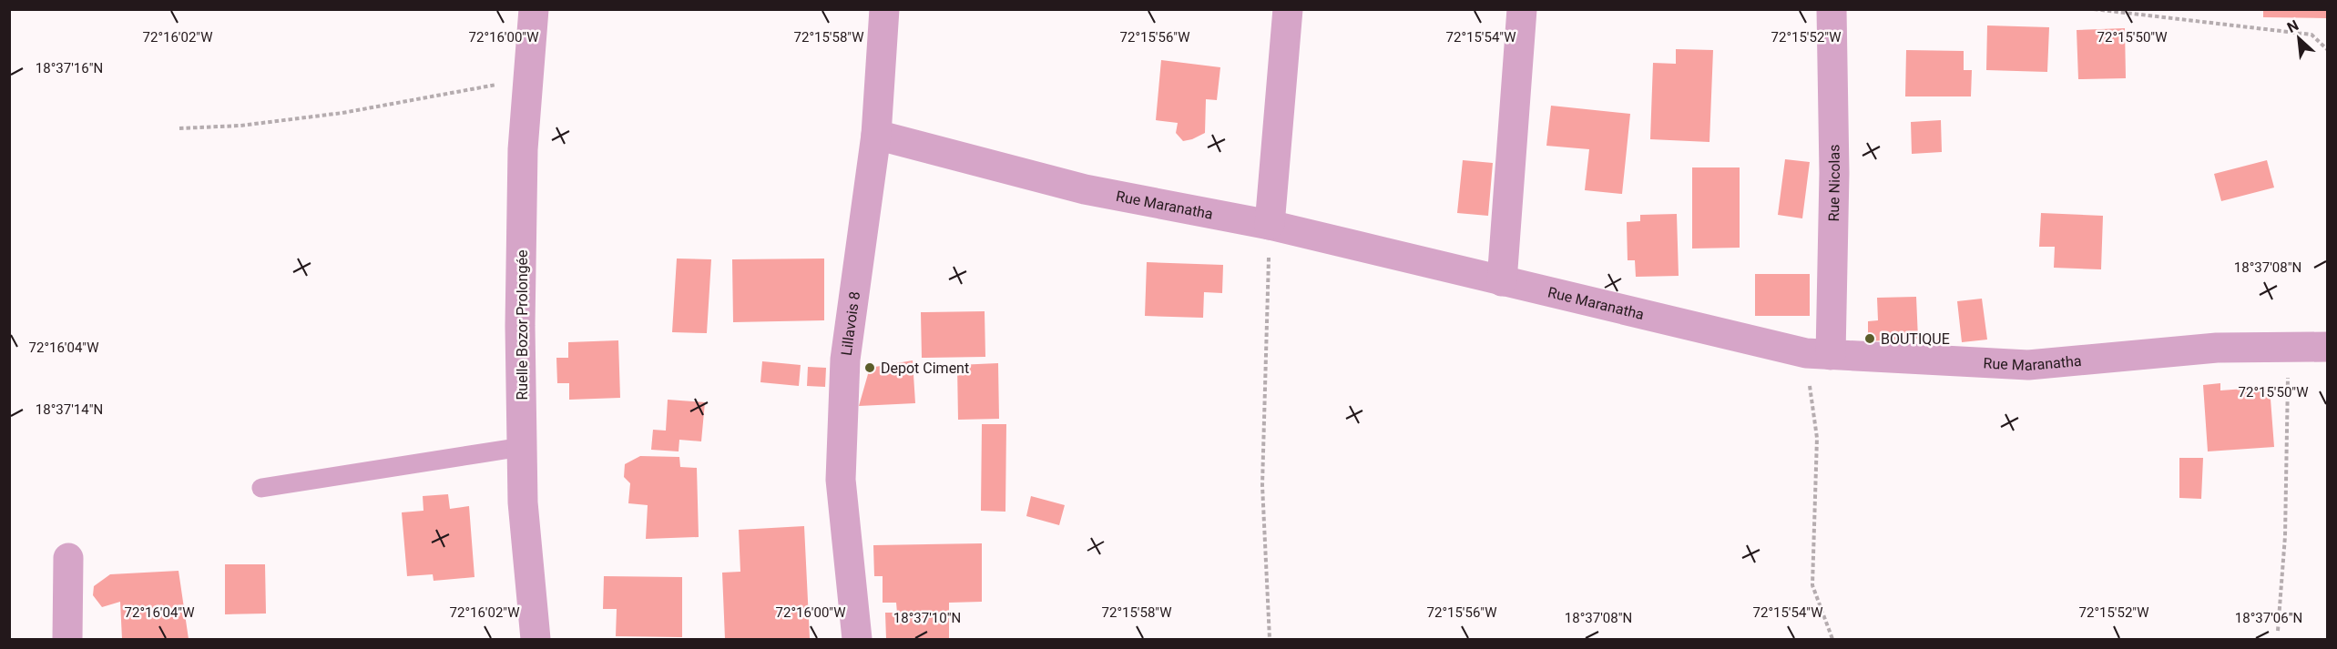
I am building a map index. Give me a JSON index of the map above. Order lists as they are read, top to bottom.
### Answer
{
  "streets": {
    "street": [
      "Rue Nicolas",
      "Rue Maranatha",
      "Lillavois 8",
      "Ruelle Bozor Prolongée"
    ]
  },
  "crossings": [
    ["Rue Nicolas", "Rue Maranatha"],
    ["Rue Maranatha", "Lillavois 8"]
  ],
  "places": ["BOUTIQUE", "Depot Ciment"],
  "north": "top left",
  "coordinates": [
    "72°16'02\"W",
    "72°16'00\"W",
    "72°15'58\"W",
    "72°15'56\"W",
    "72°15'54\"W",
    "72°15'52\"W",
    "72°15'50\"W",
    "18°37'16\"N",
    "18°37'08\"N",
    "72°16'04\"W",
    "18°37'14\"N",
    "18°37'10\"N",
    "18°37'06\"N"
  ]
}
